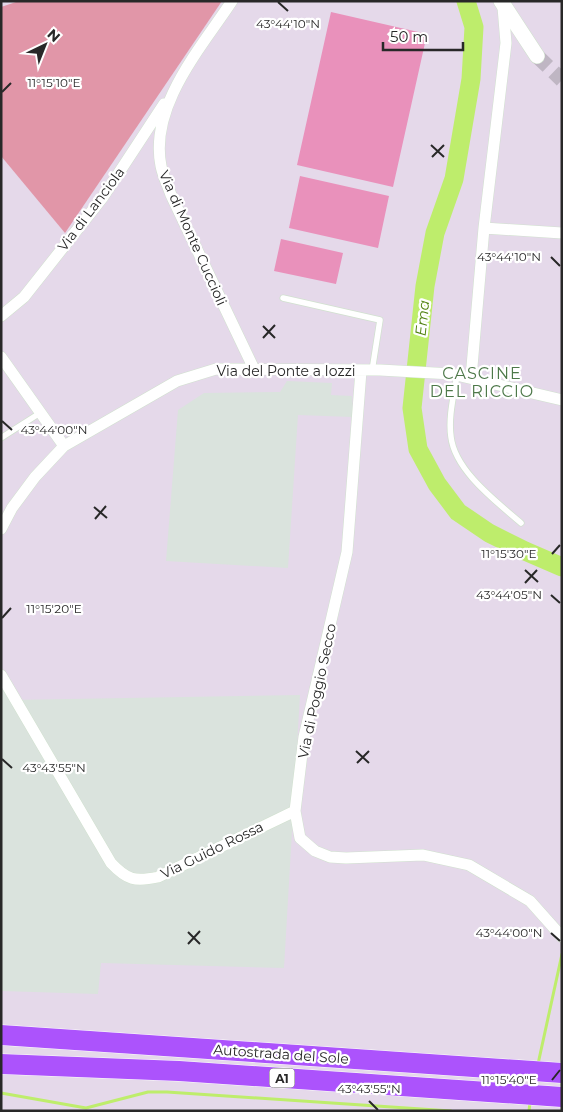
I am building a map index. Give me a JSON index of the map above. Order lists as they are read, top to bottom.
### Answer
{
  "streets": {
    "highway": ["Autostrada del Sole", "A1"],
    "street": [
      "Via di Lanciola",
      "Via di Monte Cuccioli",
      "Via del Ponte a Iozzi",
      "Via di Poggio Secco",
      "Via Guido Rossa"
    ]
  },
  "crossings": [
    ["Via di Lanciola", "Via di Monte Cuccioli"],
    ["Via di Monte Cuccioli", "Via del Ponte a Iozzi"],
    ["Via del Ponte a Iozzi", "Via di Poggio Secco"],
    ["Via di Poggio Secco", "Via Guido Rossa"]
  ],
  "districts": ["CASCINE DEL RICCIO"],
  "water": ["Ema"],
  "scale_bar": "50 m",
  "north": "top right",
  "coordinates": [
    "43°44'10\"N",
    "11°15'10\"E",
    "43°44'00\"N",
    "11°15'30\"E",
    "43°44'05\"N",
    "11°15'20\"E",
    "43°43'55\"N",
    "11°15'40\"E"
  ]
}
